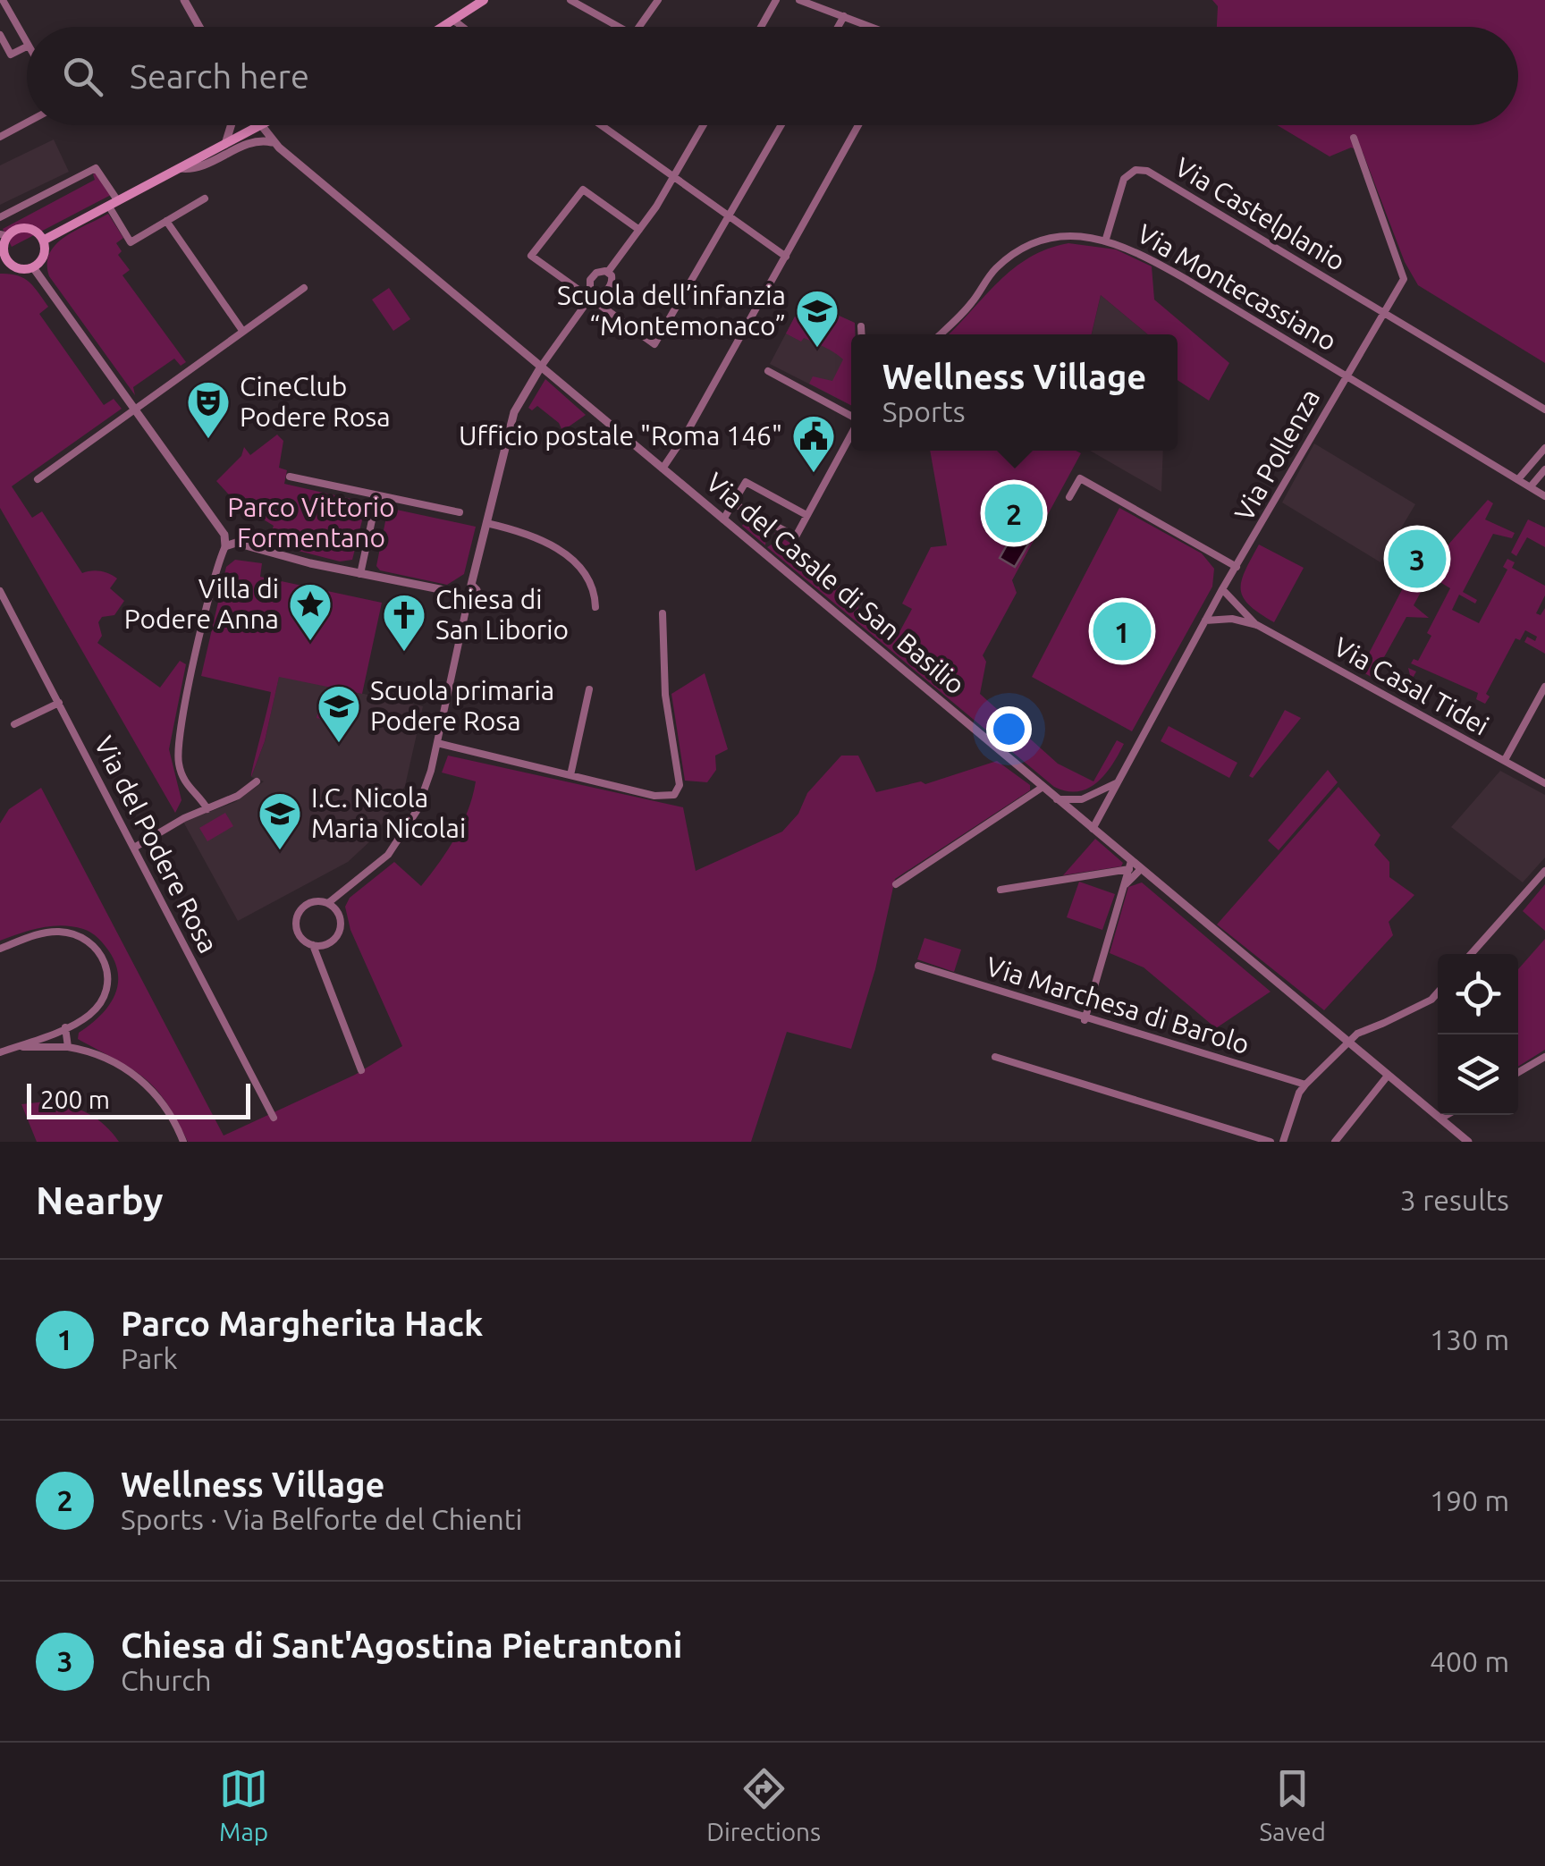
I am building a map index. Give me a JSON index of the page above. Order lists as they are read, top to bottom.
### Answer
{
  "streets": {
    "street": [
      "Via Castelplanio",
      "Via Montecassiano",
      "Via Pollenza",
      "Via del Casale di San Basilio",
      "Via Casal Tidei",
      "Via del Podere Rosa",
      "Via Marchesa di Barolo"
    ]
  },
  "crossings": [
    ["Via Castelplanio", "Via Montecassiano"],
    ["Via Castelplanio", "Via Pollenza"],
    ["Via Montecassiano", "Via Pollenza"],
    ["Via Pollenza", "Via del Casale di San Basilio"],
    ["Via Pollenza", "Via Casal Tidei"]
  ],
  "parks": ["Parco Vittorio Formentano"],
  "places": {
    "school or university": ["Scuola dell’infanzia “Montemonaco”", "Scuola primaria Podere Rosa", "I.C. Nicola Maria Nicolai"],
    "theatre": ["CineClub Podere Rosa"],
    "public building": ["Ufficio postale \"Roma 146\""],
    "place": ["Villa di Podere Anna"],
    "church": ["Chiesa di San Liborio"]
  },
  "scale_bar": "200 m",
  "page": {
    "search": "Search here",
    "popup": ["Wellness Village", "Sports"],
    "pins": ["2", "3", "1"],
    "scale": "200 m",
    "heading": ["Nearby", "3 results"],
    "list": [
      {
        "mark": "1",
        "name": "Parco Margherita Hack",
        "note": "Park",
        "value": "130 m"
      },
      {
        "mark": "2",
        "name": "Wellness Village",
        "note": "Sports · Via Belforte del Chienti",
        "value": "190 m"
      },
      {
        "mark": "3",
        "name": "Chiesa di Sant'Agostina Pietrantoni",
        "note": "Church",
        "value": "400 m"
      }
    ],
    "nav": ["Map", "Directions", "Saved"]
  }
}
